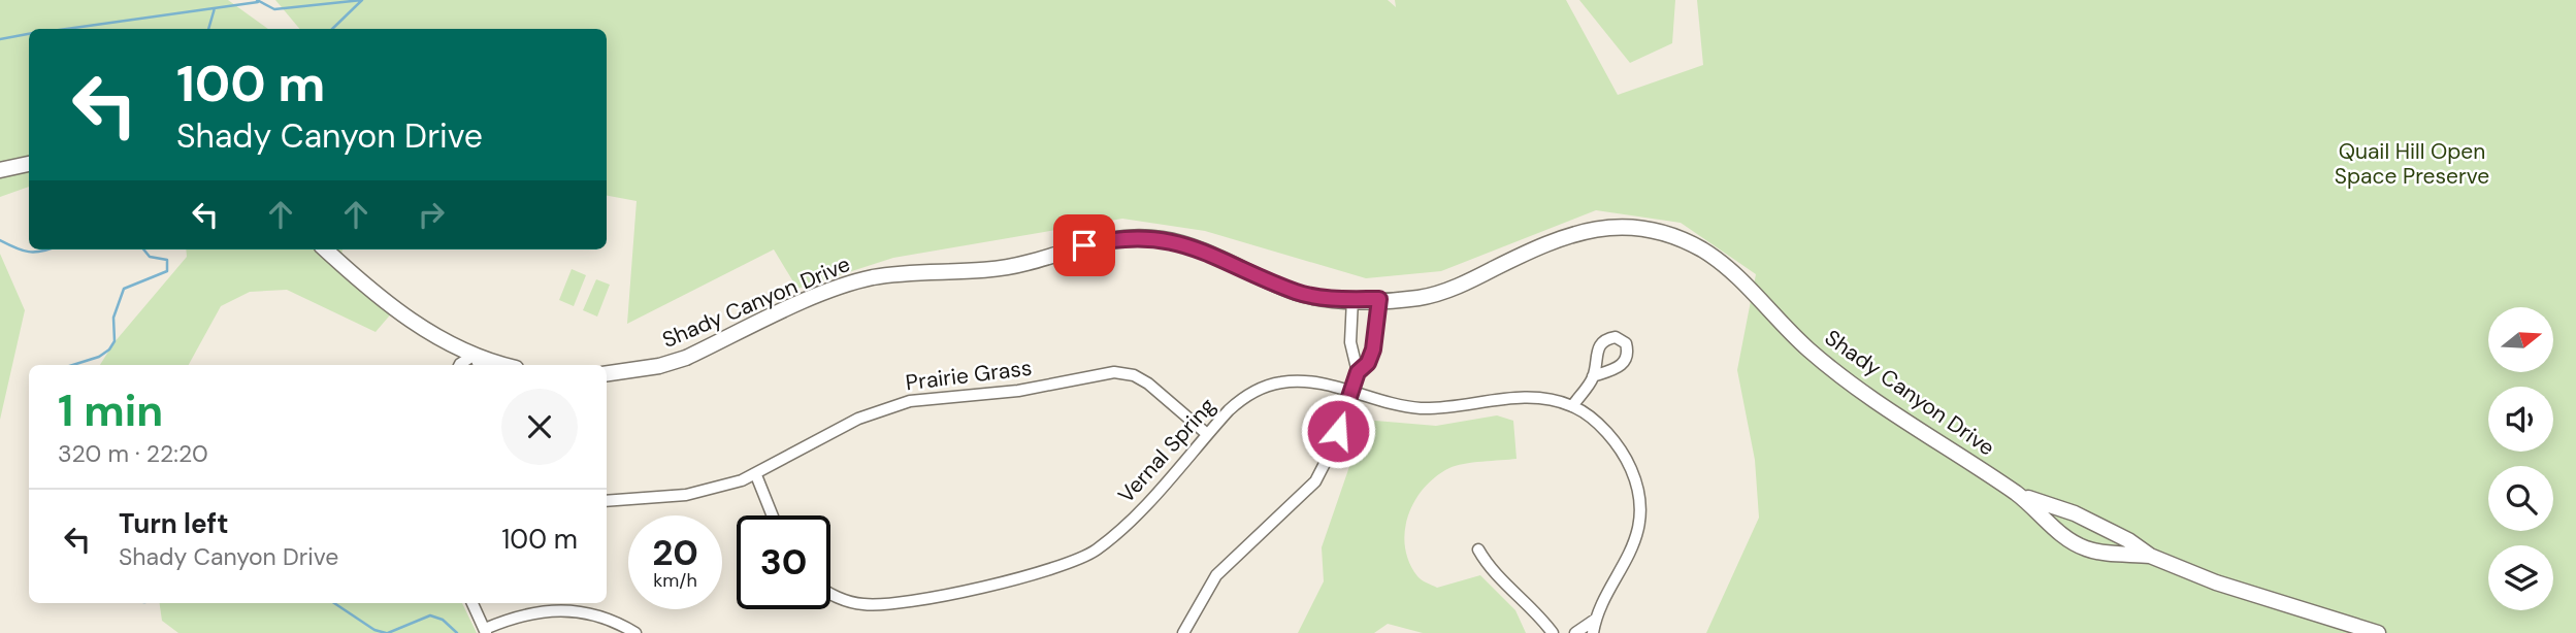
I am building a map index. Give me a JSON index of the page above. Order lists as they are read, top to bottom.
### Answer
{
  "streets": {
    "street": ["Shady Canyon Drive", "Prairie Grass", "Vernal Spring"]
  },
  "crossings": [
    ["Prairie Grass", "Vernal Spring"]
  ],
  "parks": ["Quail Hill Open Space Preserve"],
  "north": "right",
  "page": {
    "turn": ["100 m", "Shady Canyon Drive"],
    "heading": ["1 min", "320 m · 22:20"],
    "list": [
      {
        "name": "Turn left",
        "note": "Shady Canyon Drive",
        "value": "100 m"
      }
    ],
    "speed": "20 km/h",
    "limit": "30"
  }
}
